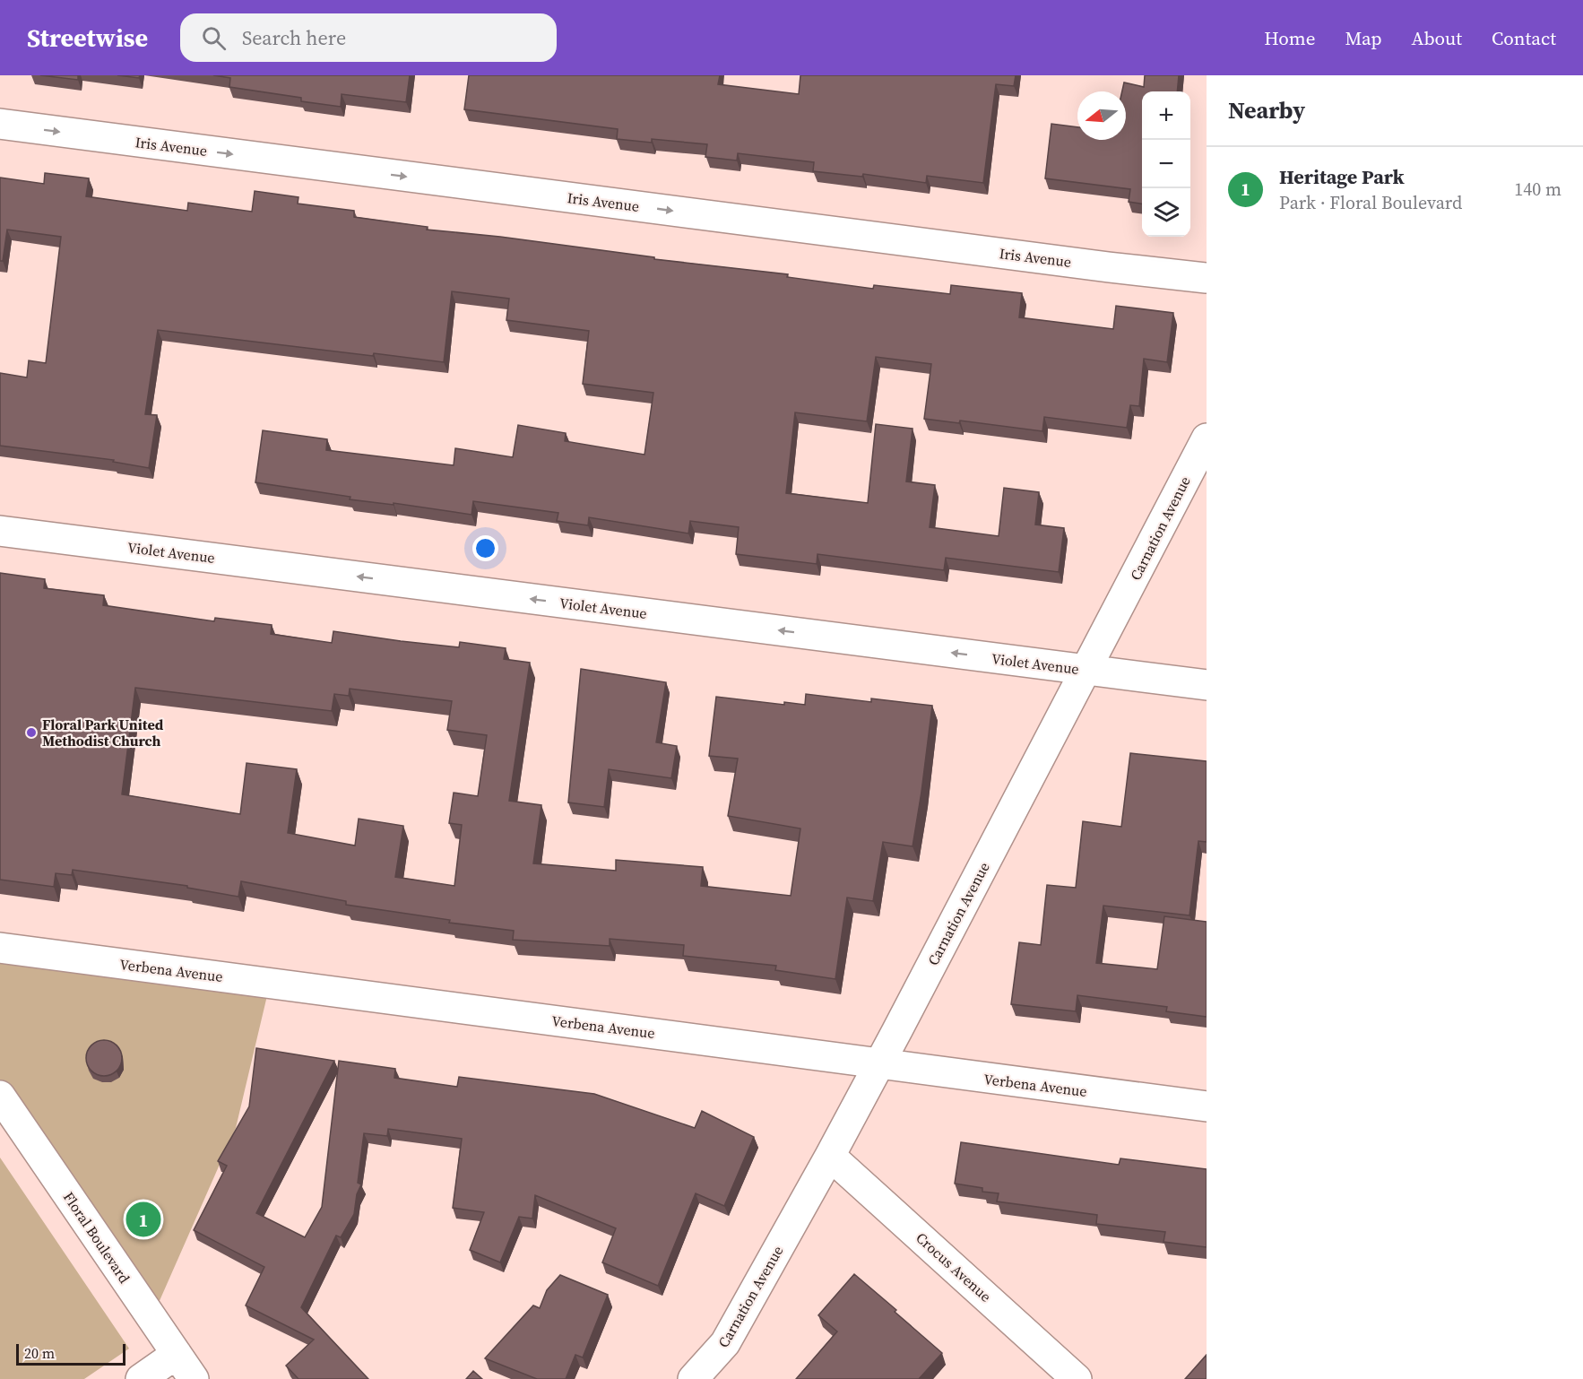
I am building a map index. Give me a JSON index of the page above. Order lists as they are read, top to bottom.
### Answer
{
  "streets": {
    "street": [
      "Iris Avenue",
      "Carnation Avenue",
      "Violet Avenue",
      "Verbena Avenue",
      "Floral Boulevard",
      "Crocus Avenue"
    ]
  },
  "crossings": [
    ["Carnation Avenue", "Violet Avenue"],
    ["Carnation Avenue", "Verbena Avenue"],
    ["Carnation Avenue", "Crocus Avenue"]
  ],
  "one_way": ["Iris Avenue", "Violet Avenue"],
  "places": ["Floral Park United Methodist Church"],
  "scale_bar": "20 m",
  "north": "left",
  "page": {
    "header": "Streetwise",
    "search": "Search here",
    "nav": [
      "Home",
      "Map",
      "About",
      "Contact"
    ],
    "heading": "Nearby",
    "map_buttons": ["+", "−"],
    "list": [
      {
        "mark": "1",
        "name": "Heritage Park",
        "note": "Park · Floral Boulevard",
        "value": "140 m"
      }
    ],
    "pins": "1",
    "scale": "20 m"
  }
}
